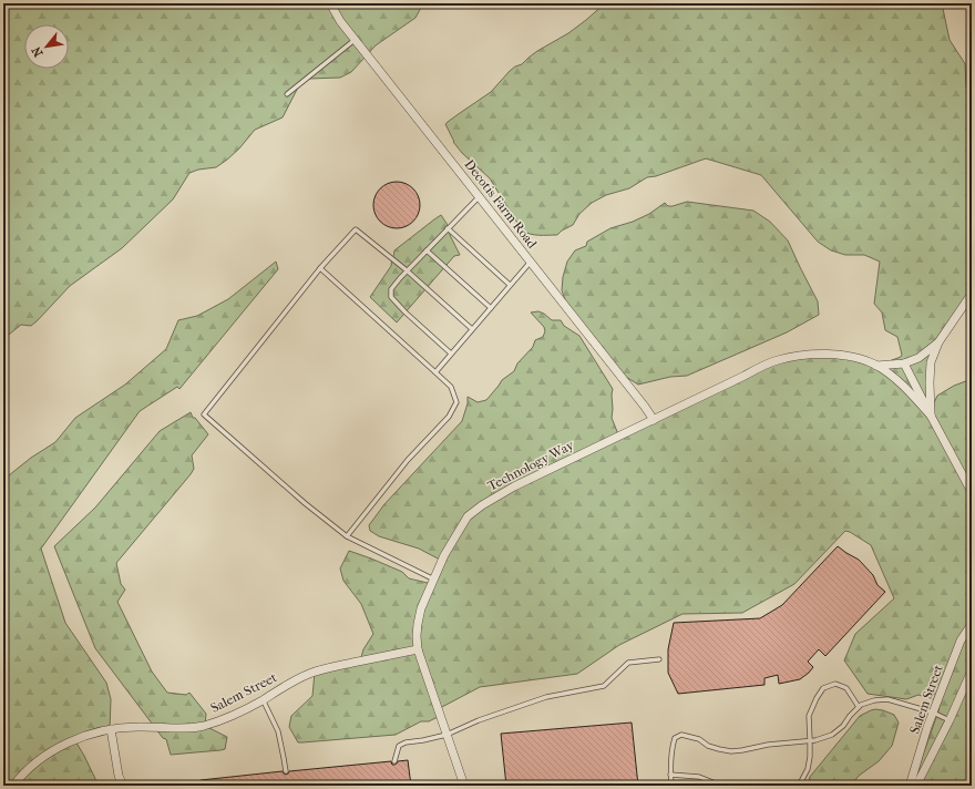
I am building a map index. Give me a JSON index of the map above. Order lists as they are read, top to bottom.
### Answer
{
  "streets": {
    "street": ["Decotis Farm Road", "Technology Way", "Salem Street"]
  },
  "crossings": [
    ["Decotis Farm Road", "Technology Way"],
    ["Technology Way", "Salem Street"]
  ],
  "north": "bottom left"
}
